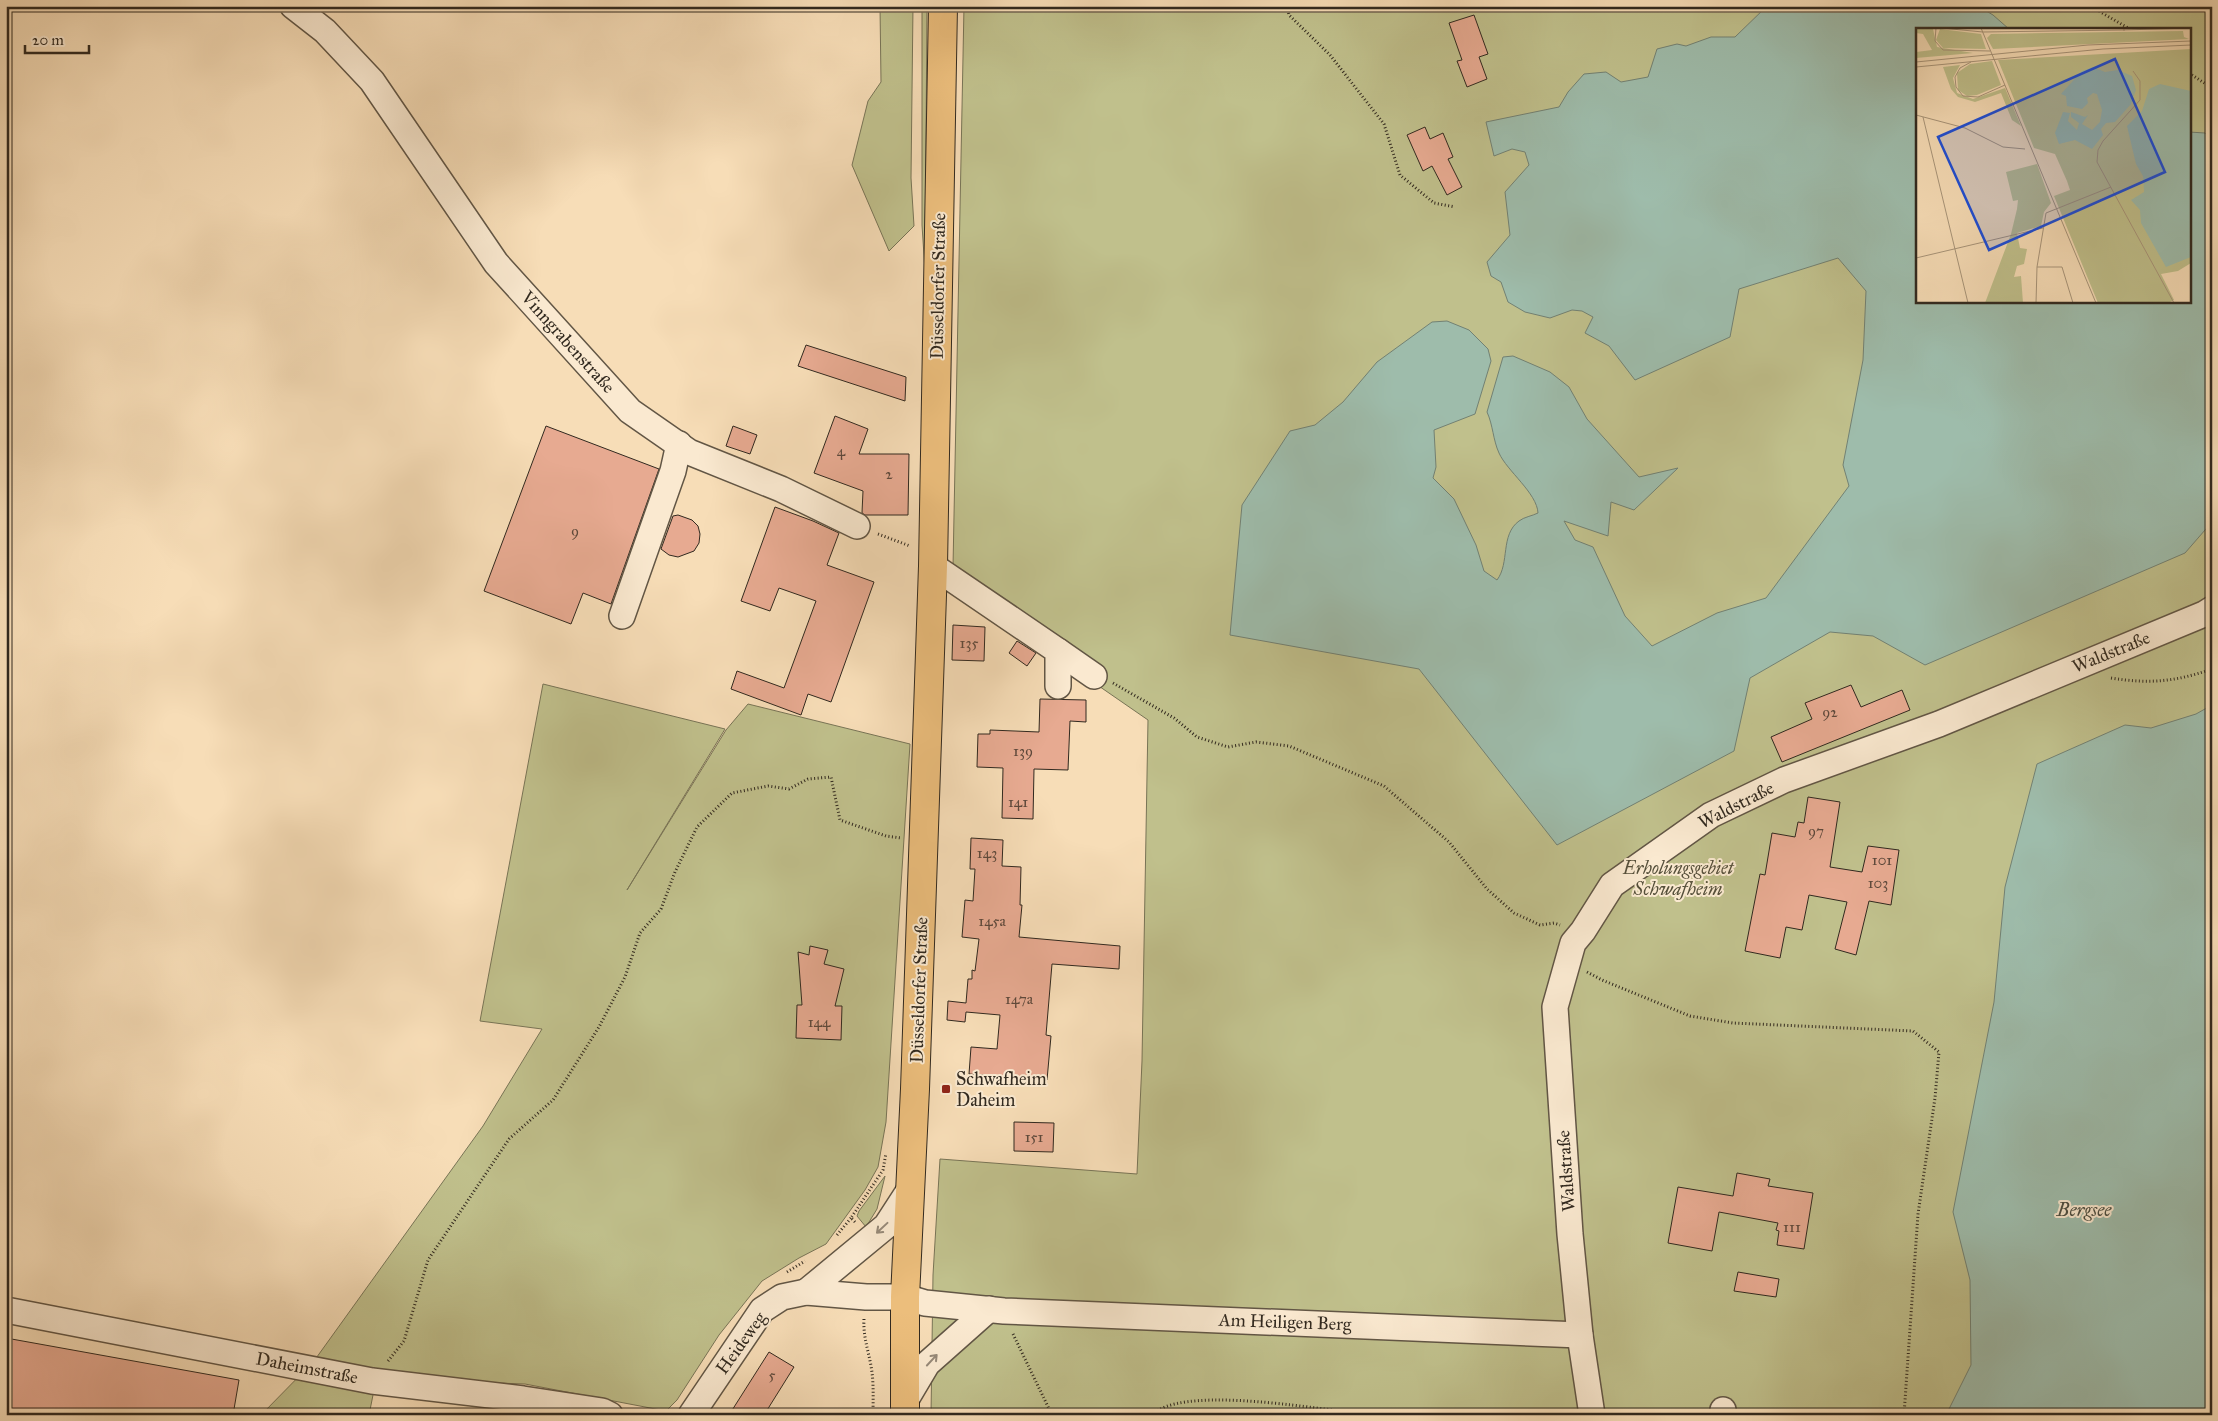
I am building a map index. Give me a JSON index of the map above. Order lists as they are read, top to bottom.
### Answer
{
  "streets": {
    "main road": ["Düsseldorfer Straße"],
    "street": [
      "Vinngrabenstraße",
      "Waldstraße",
      "Am Heiligen Berg",
      "Heideweg",
      "Daheimstraße"
    ]
  },
  "crossings": [
    ["Düsseldorfer Straße", "Am Heiligen Berg"],
    ["Düsseldorfer Straße", "Heideweg"],
    ["Waldstraße", "Am Heiligen Berg"],
    ["Am Heiligen Berg", "Heideweg"]
  ],
  "water": ["Bergsee"],
  "parks": ["Erholungsgebiet Schwafheim"],
  "places": {
    "transit": ["Schwafheim Daheim"]
  },
  "house_numbers": [
    "4",
    "2",
    "9",
    "135",
    "92",
    "139",
    "141",
    "97",
    "143",
    "101",
    "103",
    "145a",
    "147a",
    "144",
    "151",
    "111",
    "5"
  ],
  "scale_bar": "20 m"
}
